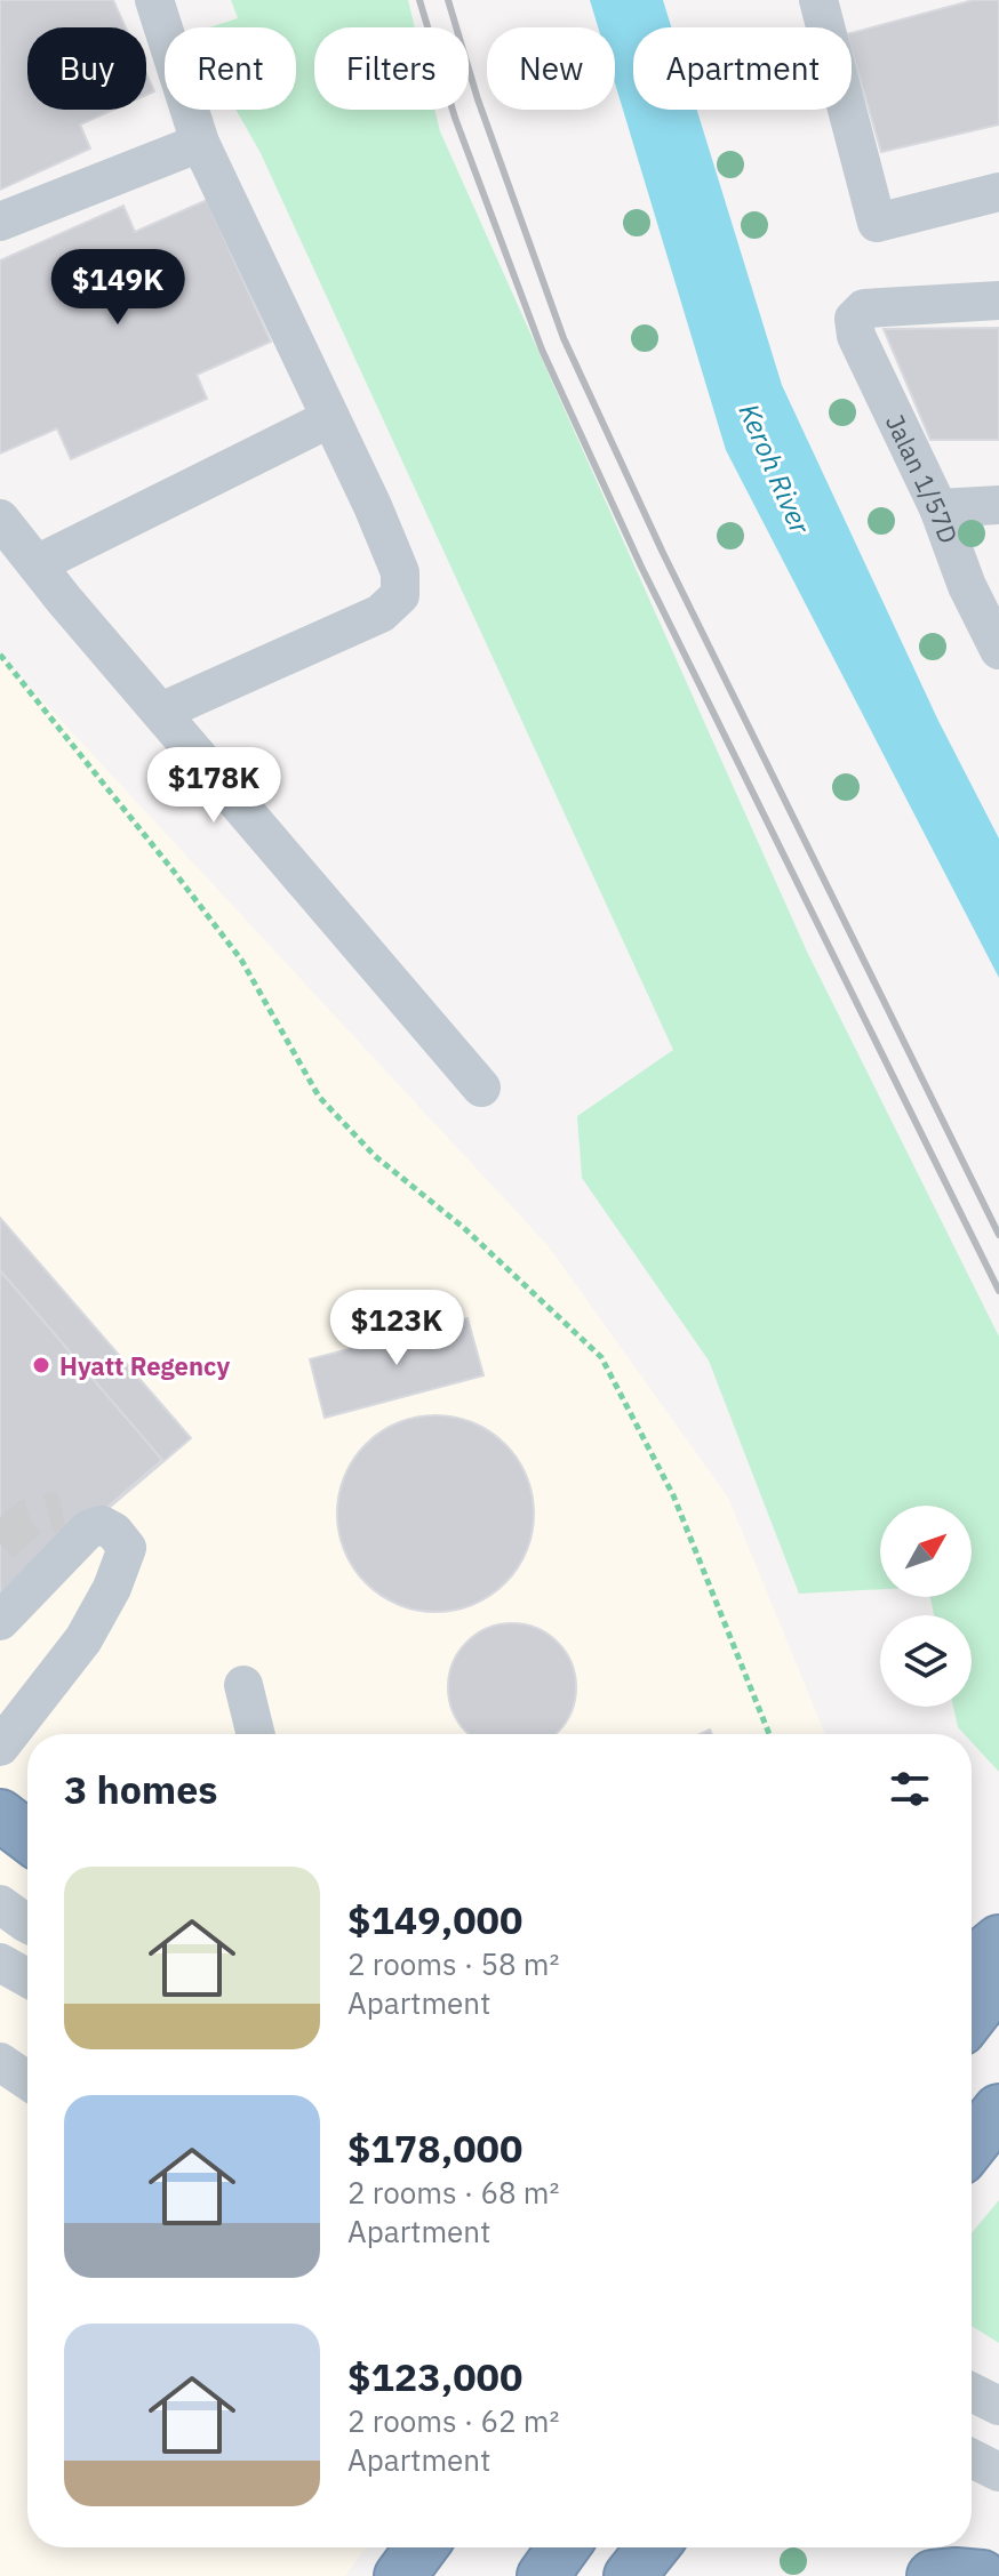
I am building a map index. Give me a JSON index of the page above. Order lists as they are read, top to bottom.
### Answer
{
  "streets": {
    "street": ["Jalan 1/57D"]
  },
  "water": ["Keroh River"],
  "places": ["Hyatt Regency"],
  "north": "top right",
  "page": {
    "chip": [
      "Buy",
      "Rent",
      "Filters",
      "New",
      "Apartment"
    ],
    "price": ["$149K", "$178K", "$123K"],
    "heading": "3 homes",
    "list": [
      {
        "name": "$149,000",
        "note": "2 rooms · 58 m² · Apartment"
      },
      {
        "name": "$178,000",
        "note": "2 rooms · 68 m² · Apartment"
      },
      {
        "name": "$123,000",
        "note": "2 rooms · 62 m² · Apartment"
      }
    ]
  }
}
